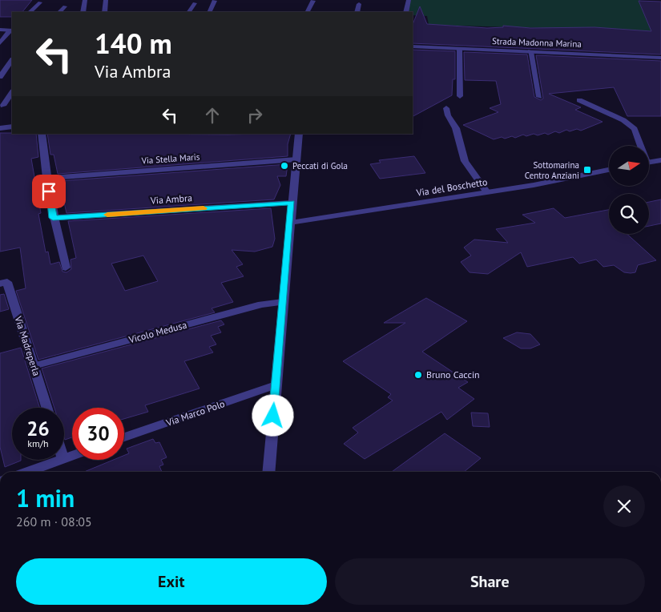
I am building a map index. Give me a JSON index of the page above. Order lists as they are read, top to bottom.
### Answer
{
  "streets": {
    "street": [
      "Strada Madonna Marina",
      "Via Stella Maris",
      "Via del Boschetto",
      "Via Ambra",
      "Vicolo Medusa",
      "Via Madreperla",
      "Via Marco Polo"
    ]
  },
  "crossings": [
    ["Vicolo Medusa", "Via Madreperla"]
  ],
  "places": {
    "other": ["Peccati di Gola", "Bruno Caccin"],
    "transit": ["Sottomarina Centro Anziani"]
  },
  "north": "right",
  "page": {
    "turn": ["140 m", "Via Ambra"],
    "speed": "26 km/h",
    "limit": "30",
    "heading": ["1 min", "260 m · 08:05"],
    "buttons": ["Exit", "Share"]
  }
}
